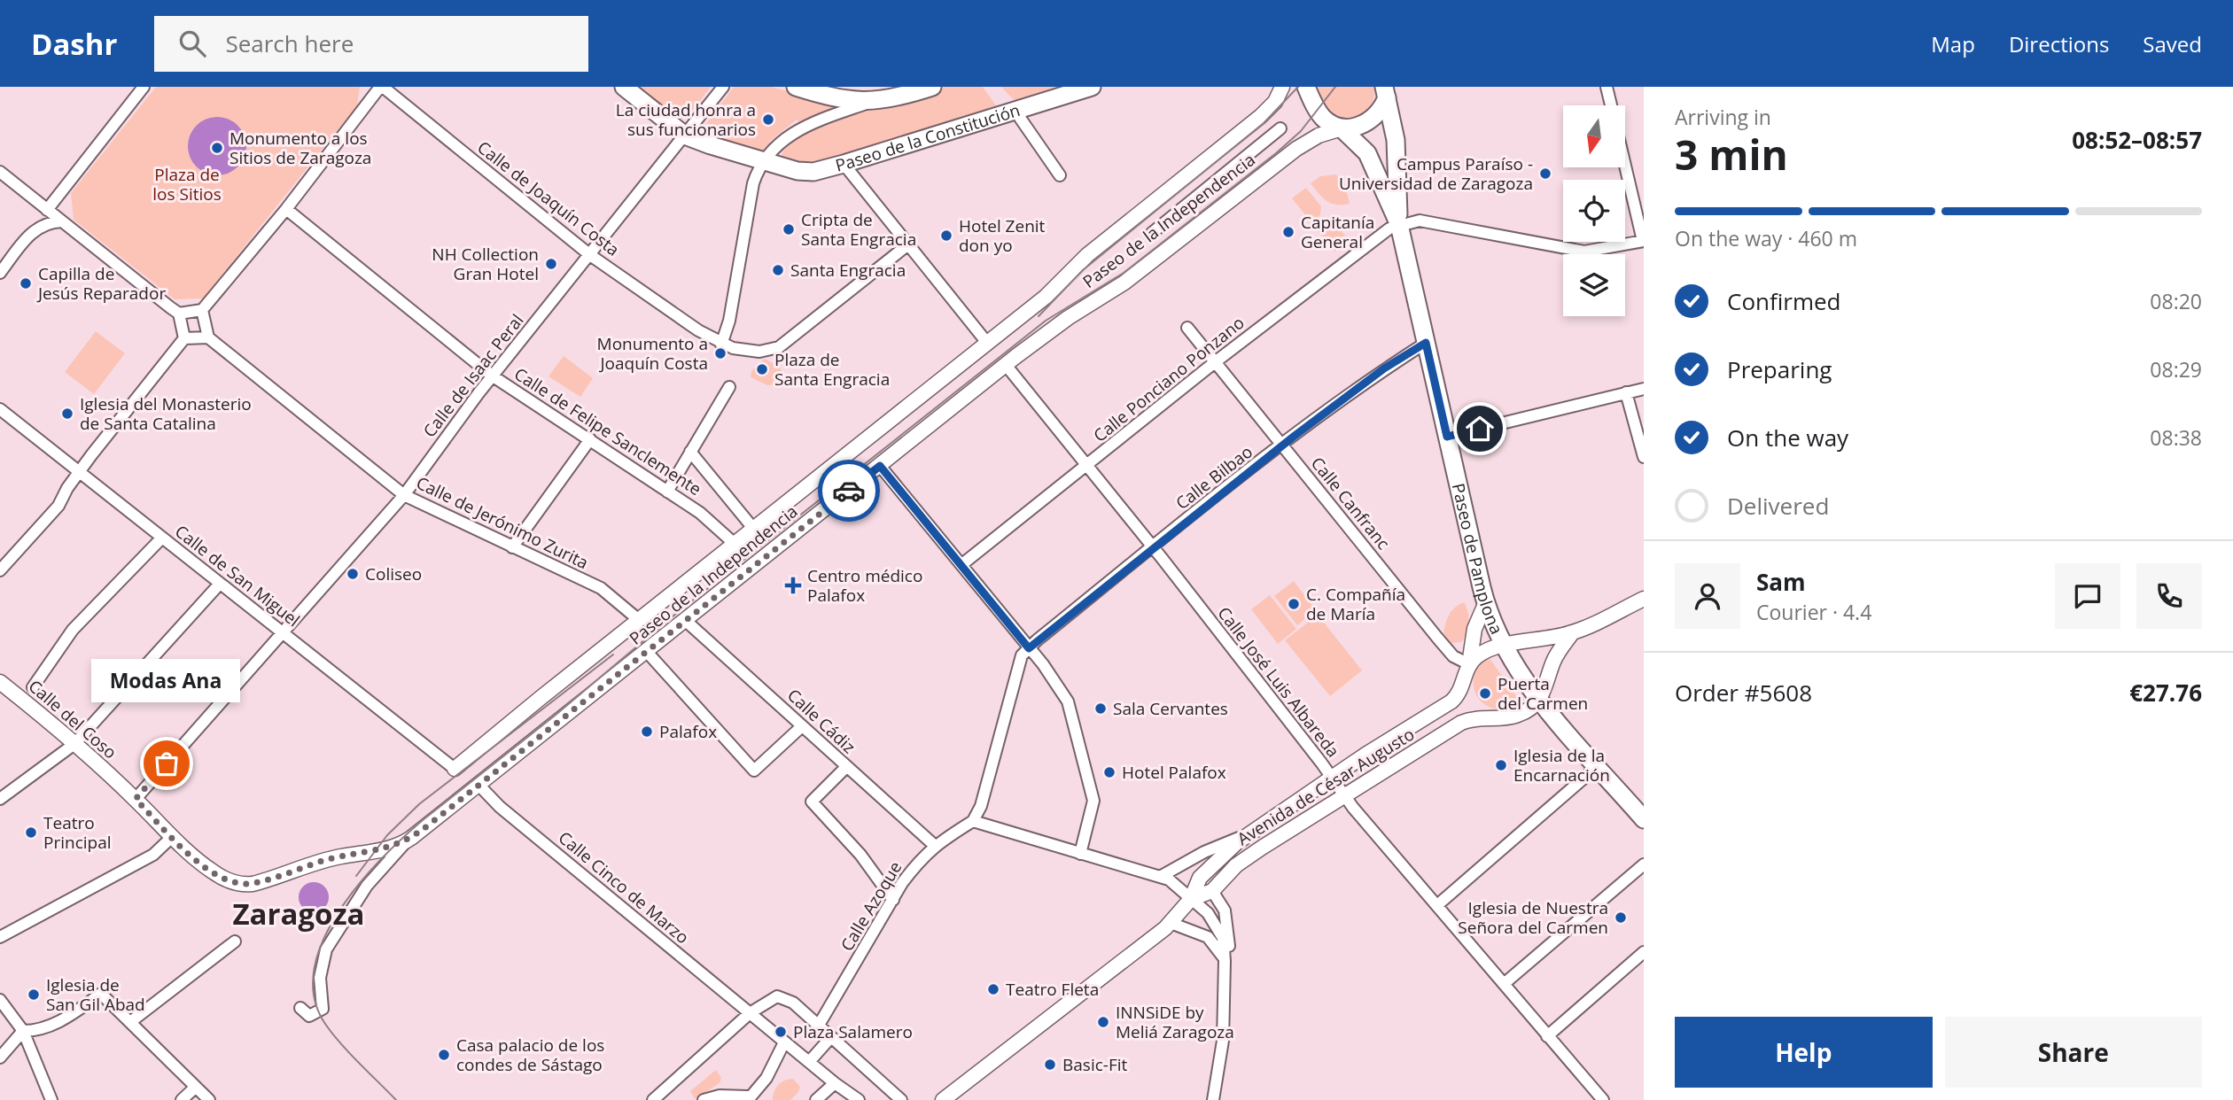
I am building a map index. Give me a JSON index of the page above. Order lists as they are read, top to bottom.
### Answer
{
  "streets": {
    "main road": ["Paseo de la Constitución", "Paseo de Pamplona"],
    "street": [
      "Calle de Joaquín Costa",
      "Paseo de la Independencia",
      "Calle de Isaac Peral",
      "Calle Ponciano Ponzano",
      "Calle de Felipe Sanclemente",
      "Calle Bilbao",
      "Calle Canfranc",
      "Calle de Jerónimo Zurita",
      "Calle de San Miguel",
      "Calle José Luis Albareda",
      "Calle del Coso",
      "Calle Cádiz",
      "Avenida de César Augusto",
      "Calle Cinco de Marzo",
      "Calle Azoque"
    ]
  },
  "crossings": [
    ["Paseo de la Constitución", "Calle de Isaac Peral"],
    ["Calle de Joaquín Costa", "Calle de Isaac Peral"],
    ["Paseo de la Independencia", "Calle de Felipe Sanclemente"],
    ["Paseo de la Independencia", "Calle de Jerónimo Zurita"],
    ["Paseo de la Independencia", "Paseo de Pamplona"],
    ["Paseo de la Independencia", "Calle de San Miguel"],
    ["Paseo de la Independencia", "Calle José Luis Albareda"],
    ["Paseo de la Independencia", "Calle del Coso"],
    ["Paseo de la Independencia", "Calle Cádiz"],
    ["Paseo de la Independencia", "Calle Cinco de Marzo"],
    ["Calle de Isaac Peral", "Calle de Felipe Sanclemente"],
    ["Calle de Isaac Peral", "Calle de Jerónimo Zurita"],
    ["Calle de Isaac Peral", "Calle de San Miguel"],
    ["Calle de Isaac Peral", "Calle del Coso"],
    ["Calle Ponciano Ponzano", "Calle Canfranc"],
    ["Calle Ponciano Ponzano", "Paseo de Pamplona"],
    ["Calle Ponciano Ponzano", "Calle José Luis Albareda"],
    ["Calle Bilbao", "Calle Canfranc"],
    ["Calle Bilbao", "Paseo de Pamplona"],
    ["Calle Bilbao", "Calle José Luis Albareda"],
    ["Calle Canfranc", "Avenida de César Augusto"],
    ["Paseo de Pamplona", "Avenida de César Augusto"],
    ["Calle José Luis Albareda", "Avenida de César Augusto"],
    ["Calle Cádiz", "Calle Azoque"]
  ],
  "districts": ["Zaragoza"],
  "parks": ["Plaza de los Sitios"],
  "places": {
    "other": [
      "La ciudad honra a sus funcionarios",
      "Monumento a los Sitios de Zaragoza",
      "Campus Paraíso - Universidad de Zaragoza",
      "Cripta de Santa Engracia",
      "Capitanía General",
      "Hotel Zenit don yo",
      "NH Collection Gran Hotel",
      "Santa Engracia",
      "Capilla de Jesús Reparador",
      "Monumento a Joaquín Costa",
      "Plaza de Santa Engracia",
      "Iglesia del Monasterio de Santa Catalina",
      "Coliseo",
      "C. Compañía de María",
      "Puerta del Carmen",
      "Sala Cervantes",
      "Palafox",
      "Modas Ana",
      "Iglesia de la Encarnación",
      "Hotel Palafox",
      "Teatro Principal",
      "Iglesia de Nuestra Señora del Carmen",
      "Teatro Fleta",
      "Iglesia de San Gil Abad",
      "INNSiDE by Meliá Zaragoza",
      "Plaza Salamero",
      "Casa palacio de los condes de Sástago",
      "Basic-Fit"
    ],
    "health": ["Centro médico Palafox"]
  },
  "north": "bottom",
  "page": {
    "header": "Dashr",
    "search": "Search here",
    "nav": ["Map", "Directions", "Saved"],
    "heading": ["3 min", "Arriving in", "08:52–08:57"],
    "panel": [
      "Sam",
      "Courier · 4.4",
      "Order #5608",
      "€27.76"
    ],
    "bar": "On the way · 460 m",
    "list": [
      ["Confirmed", "08:20"],
      ["Preparing", "08:29"],
      ["On the way", "08:38"],
      "Delivered"
    ],
    "bubble": "Modas Ana",
    "buttons": ["Help", "Share"]
  }
}
